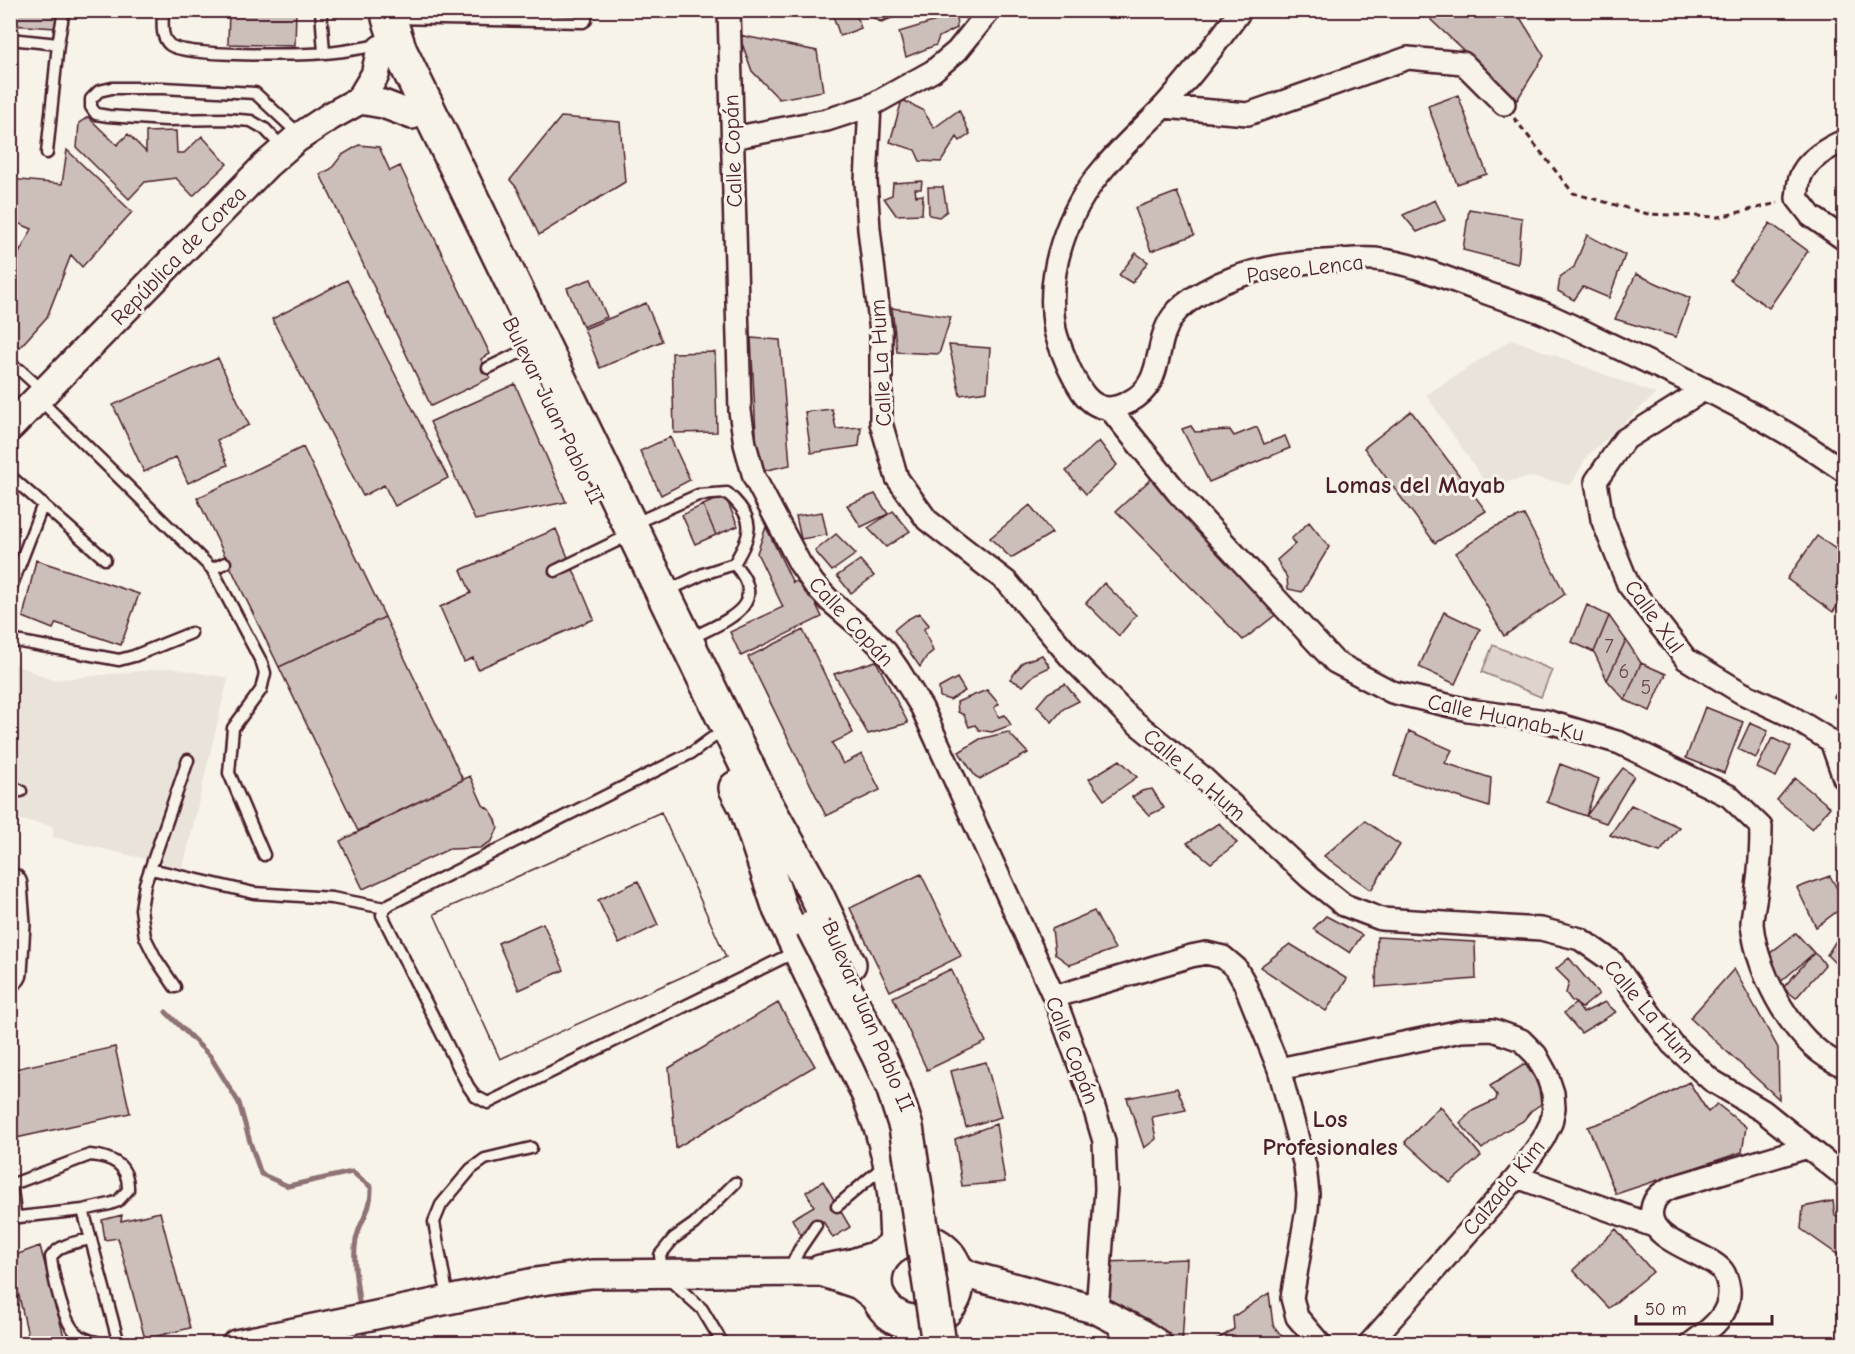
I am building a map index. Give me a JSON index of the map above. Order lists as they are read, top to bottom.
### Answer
{
  "streets": {
    "main road": ["Bulevar Juan Pablo II"],
    "street": [
      "Calle Copán",
      "República de Corea",
      "Paseo Lenca",
      "Calle La Hum",
      "Calle Xul",
      "Calle Huanab-Ku",
      "Calzada Kim"
    ]
  },
  "crossings": [
    ["Paseo Lenca", "Calle Xul"],
    ["Paseo Lenca", "Calle Huanab-Ku"]
  ],
  "districts": ["Lomas del Mayab", "Los Profesionales"],
  "house_numbers": ["7", "6", "5"],
  "scale_bar": "50 m"
}
